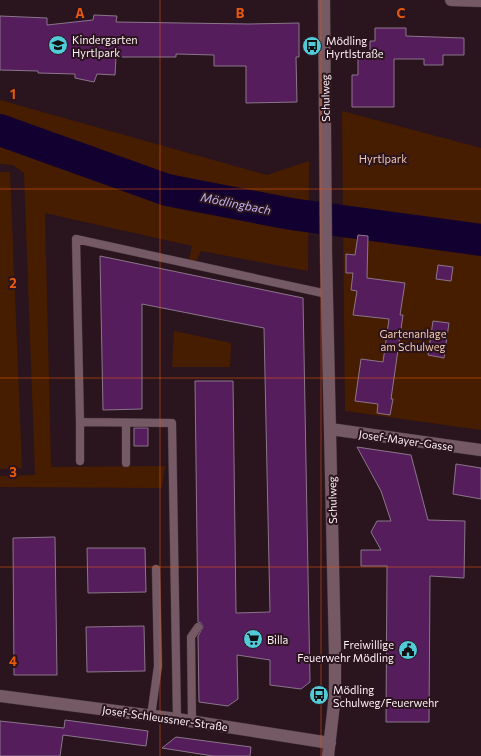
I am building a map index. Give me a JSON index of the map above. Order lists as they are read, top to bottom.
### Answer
{
  "streets": {
    "street": ["Schulweg", "Josef-Mayer-Gasse", "Josef-Schleussner-Straße"]
  },
  "crossings": [
    ["Schulweg", "Josef-Mayer-Gasse"],
    ["Schulweg", "Josef-Schleussner-Straße"]
  ],
  "water": ["Mödlingbach"],
  "parks": ["Hyrtlpark", "Gartenanlage am Schulweg"],
  "places": {
    "school or university": ["Kindergarten Hyrtlpark"],
    "bus stop": ["Mödling Hyrtlstraße", "Mödling Schulweg/Feuerwehr"],
    "supermarket": ["Billa"],
    "public building": ["Freiwillige Feuerwehr Mödling"]
  },
  "grid": {
    "columns": ["A", "B", "C"],
    "rows": [
      "1",
      "2",
      "3",
      "4"
    ]
  }
}
